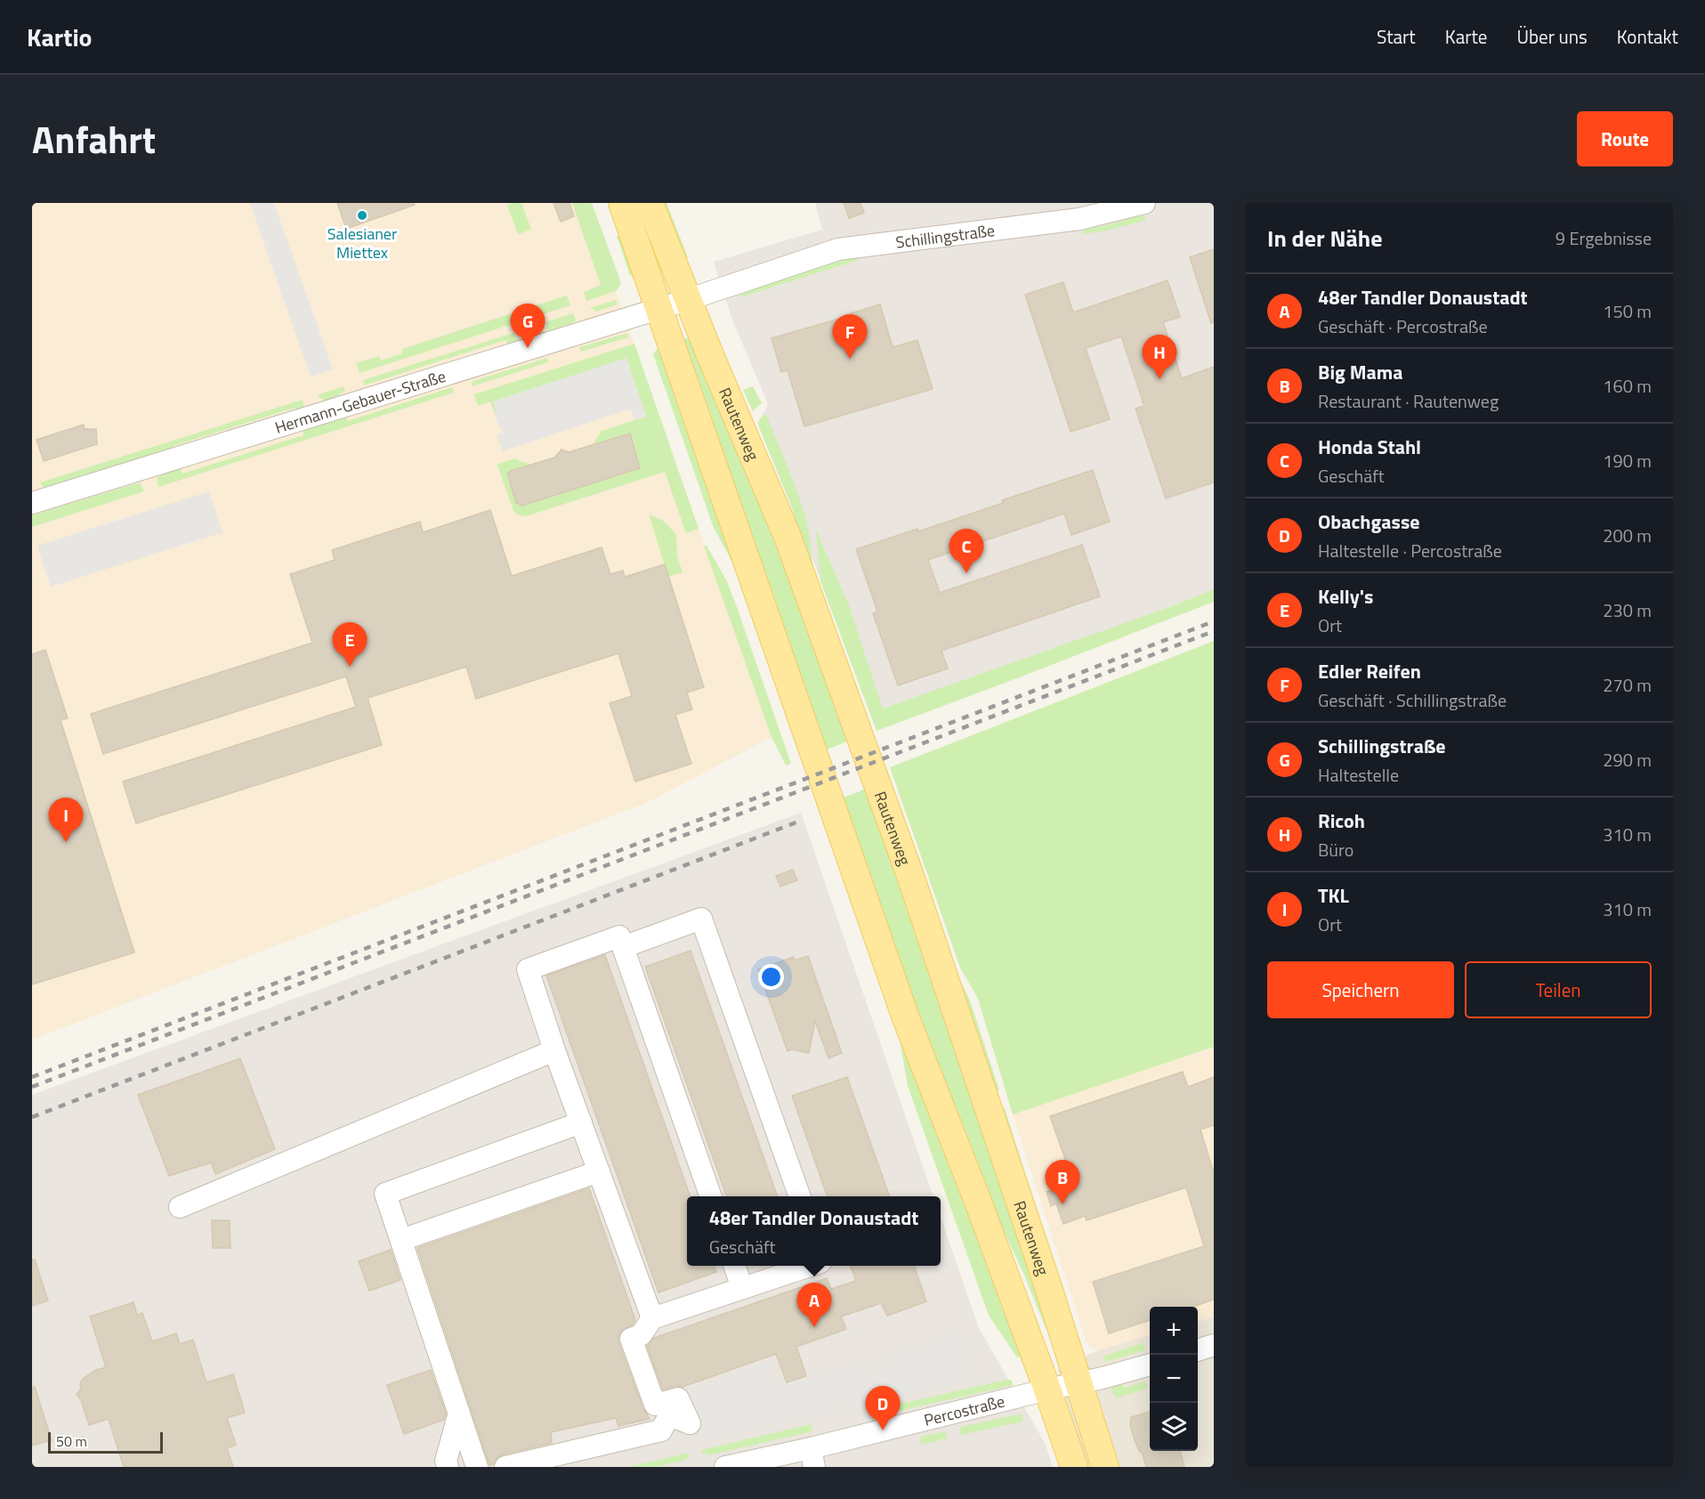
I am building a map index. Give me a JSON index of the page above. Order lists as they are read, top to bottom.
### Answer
{
  "streets": {
    "main road": ["Rautenweg"],
    "street": ["Schillingstraße", "Hermann-Gebauer-Straße", "Percostraße"]
  },
  "crossings": [
    ["Schillingstraße", "Hermann-Gebauer-Straße"],
    ["Schillingstraße", "Rautenweg"],
    ["Hermann-Gebauer-Straße", "Rautenweg"],
    ["Rautenweg", "Percostraße"]
  ],
  "places": ["Salesianer Miettex"],
  "scale_bar": "50 m",
  "page": {
    "header": "Kartio",
    "nav": [
      "Start",
      "Karte",
      "Über uns",
      "Kontakt"
    ],
    "title": "Anfahrt",
    "buttons": [
      "Route",
      ["Speichern", "Teilen"]
    ],
    "heading": ["In der Nähe", "9 Ergebnisse"],
    "list": [
      {
        "mark": "A",
        "name": "48er Tandler Donaustadt",
        "note": "Geschäft · Percostraße",
        "value": "150 m"
      },
      {
        "mark": "B",
        "name": "Big Mama",
        "note": "Restaurant · Rautenweg",
        "value": "160 m"
      },
      {
        "mark": "C",
        "name": "Honda Stahl",
        "note": "Geschäft",
        "value": "190 m"
      },
      {
        "mark": "D",
        "name": "Obachgasse",
        "note": "Haltestelle · Percostraße",
        "value": "200 m"
      },
      {
        "mark": "E",
        "name": "Kelly's",
        "note": "Ort",
        "value": "230 m"
      },
      {
        "mark": "F",
        "name": "Edler Reifen",
        "note": "Geschäft · Schillingstraße",
        "value": "270 m"
      },
      {
        "mark": "G",
        "name": "Schillingstraße",
        "note": "Haltestelle",
        "value": "290 m"
      },
      {
        "mark": "H",
        "name": "Ricoh",
        "note": "Büro",
        "value": "310 m"
      },
      {
        "mark": "I",
        "name": "TKL",
        "note": "Ort",
        "value": "310 m"
      }
    ],
    "pins": [
      "G",
      "F",
      "H",
      "C",
      "E",
      "I",
      "B",
      "A",
      "D"
    ],
    "popup": ["48er Tandler Donaustadt", "Geschäft"],
    "map_buttons": ["+", "−"],
    "scale": "50 m"
  }
}
